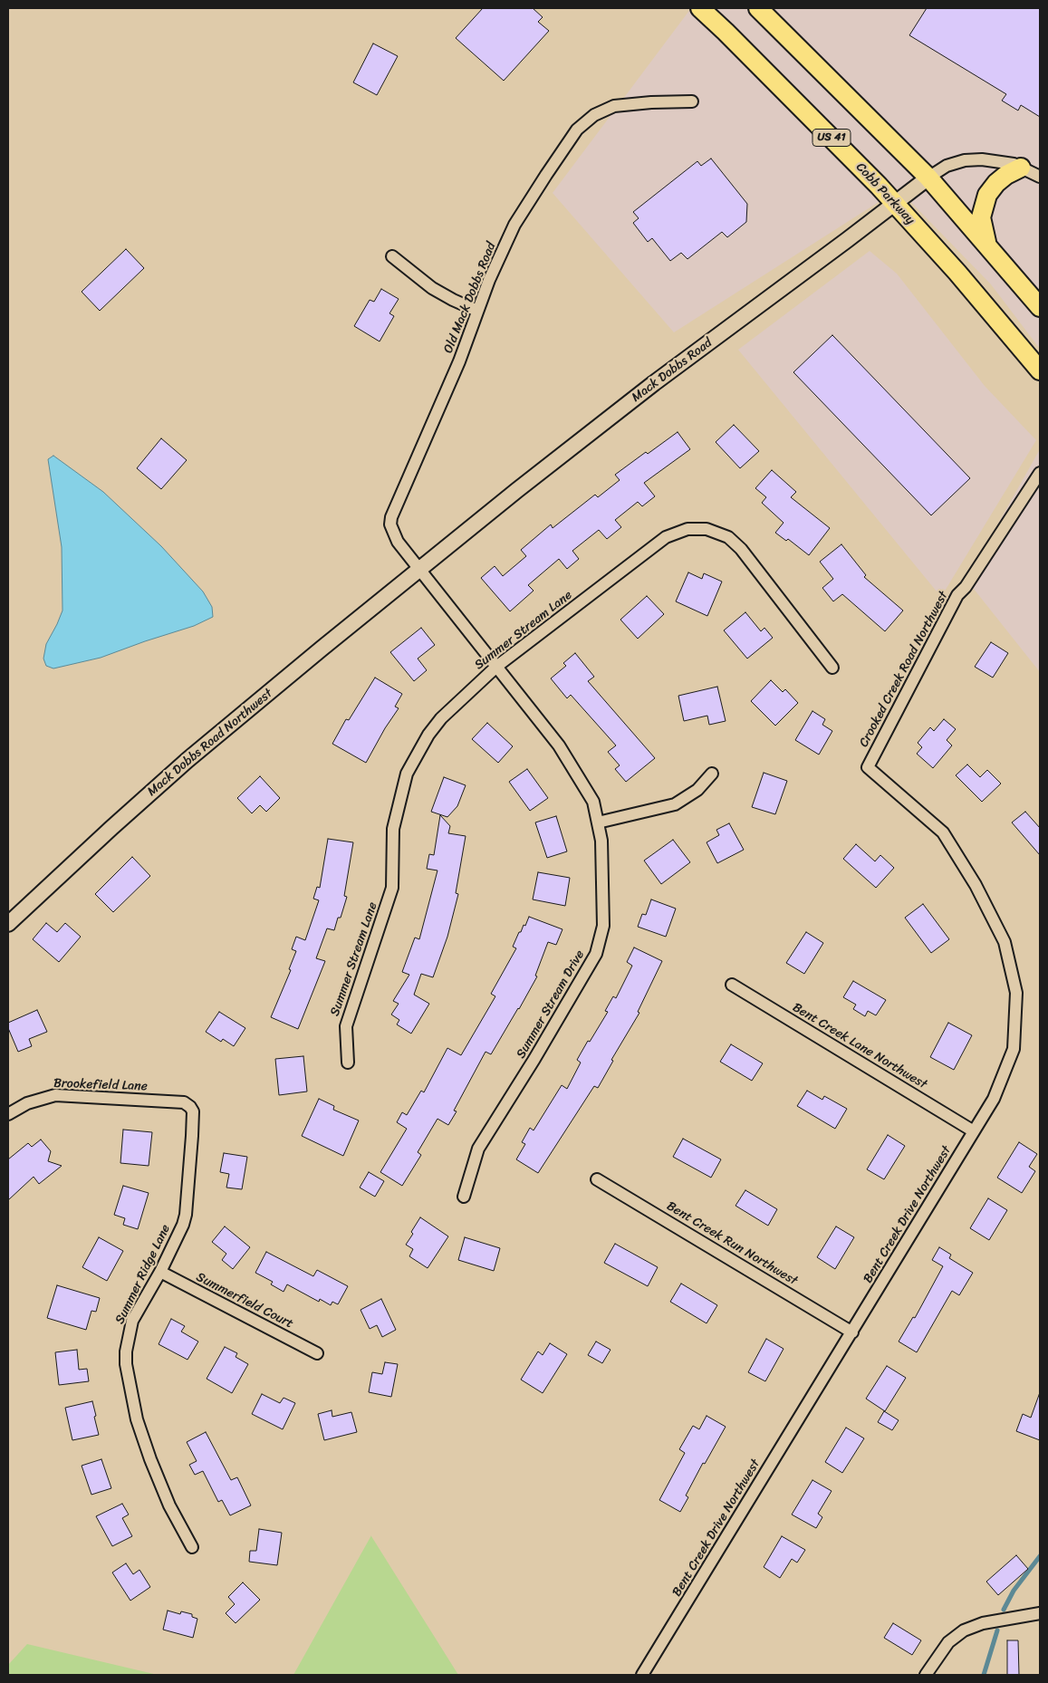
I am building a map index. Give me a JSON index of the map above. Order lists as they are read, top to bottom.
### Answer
{
  "streets": {
    "main road": ["US 41", "Cobb Parkway"],
    "street": [
      "Old Mack Dobbs Road",
      "Mack Dobbs Road",
      "Summer Stream Lane",
      "Crooked Creek Road Northwest",
      "Mack Dobbs Road Northwest",
      "Summer Stream Drive",
      "Bent Creek Lane Northwest",
      "Brookefield Lane",
      "Bent Creek Drive Northwest",
      "Bent Creek Run Northwest",
      "Summer Ridge Lane",
      "Summerfield Court"
    ]
  },
  "crossings": [
    ["Cobb Parkway", "Mack Dobbs Road"],
    ["Old Mack Dobbs Road", "Mack Dobbs Road"],
    ["Old Mack Dobbs Road", "Mack Dobbs Road Northwest"],
    ["Old Mack Dobbs Road", "Summer Stream Drive"],
    ["Mack Dobbs Road", "Mack Dobbs Road Northwest"],
    ["Mack Dobbs Road", "Summer Stream Drive"],
    ["Summer Stream Lane", "Summer Stream Drive"],
    ["Crooked Creek Road Northwest", "Bent Creek Drive Northwest"],
    ["Mack Dobbs Road Northwest", "Summer Stream Drive"],
    ["Bent Creek Lane Northwest", "Bent Creek Drive Northwest"],
    ["Brookefield Lane", "Summer Ridge Lane"],
    ["Bent Creek Drive Northwest", "Bent Creek Run Northwest"],
    ["Summer Ridge Lane", "Summerfield Court"]
  ]
}
